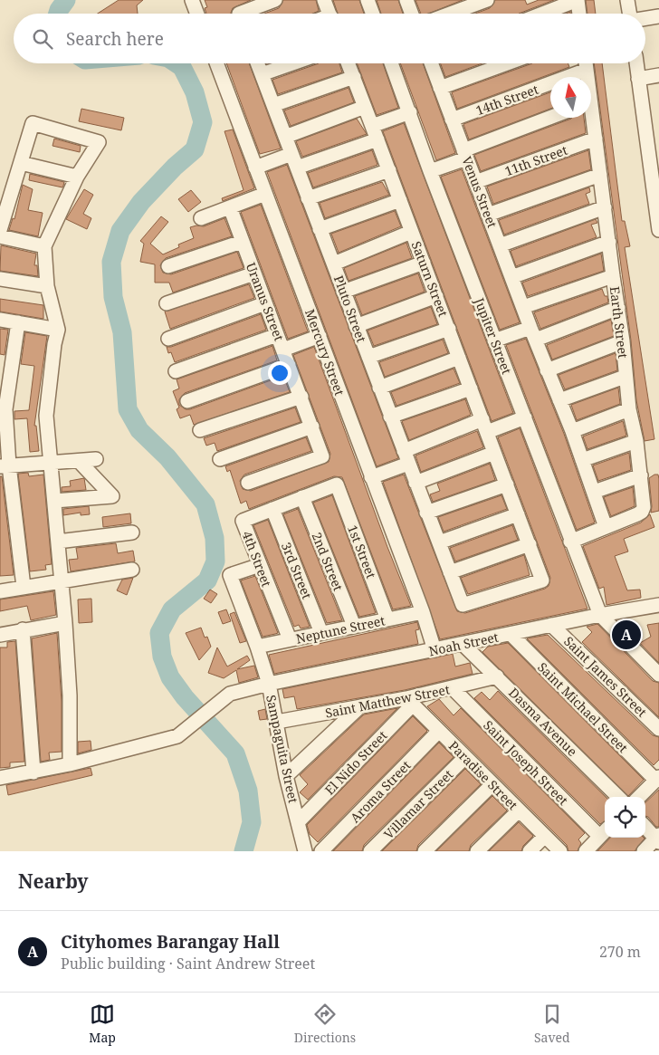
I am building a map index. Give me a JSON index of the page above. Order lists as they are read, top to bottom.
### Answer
{
  "streets": {
    "street": [
      "14th Street",
      "11th Street",
      "Venus Street",
      "Saturn Street",
      "Uranus Street",
      "Pluto Street",
      "Earth Street",
      "Jupiter Street",
      "Mercury Street",
      "1st Street",
      "4th Street",
      "2nd Street",
      "3rd Street",
      "Neptune Street",
      "Noah Street",
      "Saint James Street",
      "Saint Matthew Street",
      "Saint Michael Street",
      "Dasma Avenue",
      "Sampaguita Street",
      "El Nido Street",
      "Saint Joseph Street",
      "Paradise Street",
      "Aroma Street",
      "Villamar Street"
    ]
  },
  "crossings": [
    ["14th Street", "Venus Street"],
    ["14th Street", "Earth Street"],
    ["11th Street", "Venus Street"],
    ["11th Street", "Earth Street"],
    ["Venus Street", "Earth Street"],
    ["Saturn Street", "Pluto Street"],
    ["Earth Street", "Jupiter Street"],
    ["Jupiter Street", "Noah Street"],
    ["Mercury Street", "Neptune Street"],
    ["Mercury Street", "Noah Street"],
    ["1st Street", "4th Street"],
    ["1st Street", "Neptune Street"],
    ["4th Street", "2nd Street"],
    ["4th Street", "3rd Street"],
    ["4th Street", "Neptune Street"],
    ["4th Street", "Sampaguita Street"],
    ["2nd Street", "Neptune Street"],
    ["3rd Street", "Neptune Street"],
    ["Neptune Street", "Sampaguita Street"],
    ["Noah Street", "Saint James Street"],
    ["Noah Street", "Saint Michael Street"],
    ["Noah Street", "Dasma Avenue"],
    ["Noah Street", "Sampaguita Street"],
    ["Saint Matthew Street", "Dasma Avenue"],
    ["Saint Matthew Street", "Sampaguita Street"],
    ["Saint Matthew Street", "El Nido Street"],
    ["Saint Matthew Street", "Saint Joseph Street"],
    ["Saint Matthew Street", "Paradise Street"],
    ["Sampaguita Street", "El Nido Street"],
    ["El Nido Street", "Paradise Street"],
    ["Paradise Street", "Aroma Street"],
    ["Paradise Street", "Villamar Street"]
  ],
  "north": "top",
  "page": {
    "search": "Search here",
    "pins": "A",
    "heading": "Nearby",
    "list": [
      {
        "mark": "A",
        "name": "Cityhomes Barangay Hall",
        "note": "Public building · Saint Andrew Street",
        "value": "270 m"
      }
    ],
    "nav": ["Map", "Directions", "Saved"]
  }
}
